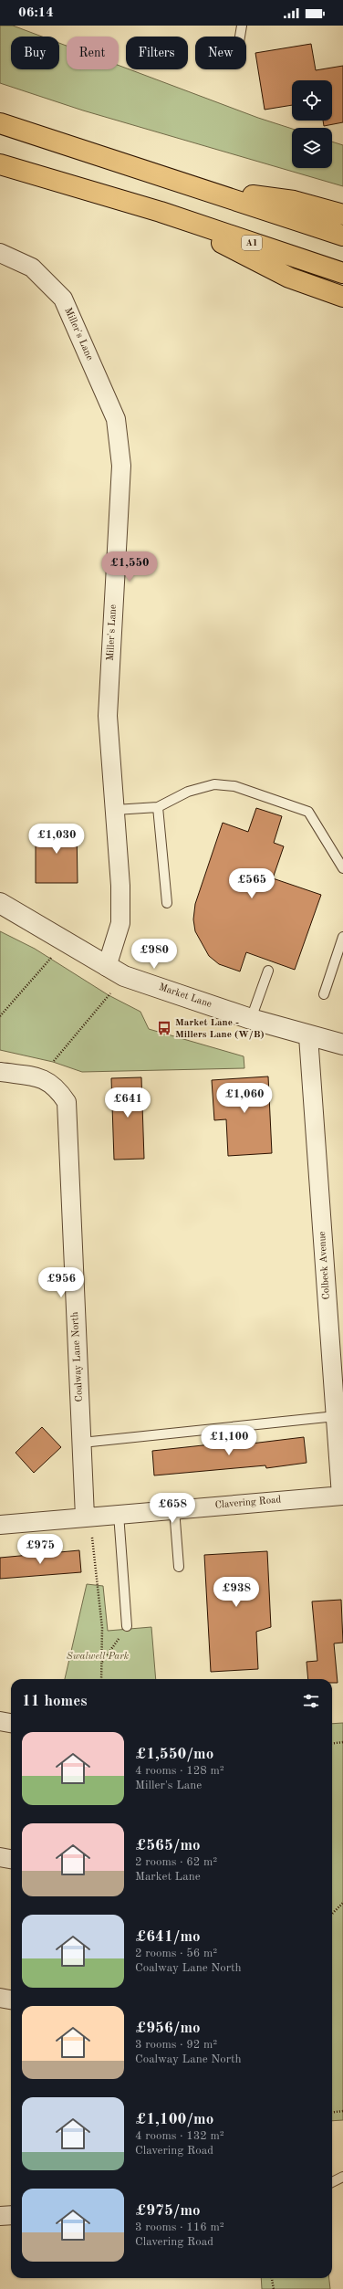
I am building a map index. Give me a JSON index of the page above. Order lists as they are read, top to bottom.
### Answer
{
  "streets": {
    "highway": ["A1"],
    "street": [
      "Miller's Lane",
      "Market Lane",
      "Colbeck Avenue",
      "Coalway Lane North",
      "Clavering Road"
    ]
  },
  "crossings": [
    ["Miller's Lane", "Market Lane"],
    ["Market Lane", "Colbeck Avenue"],
    ["Colbeck Avenue", "Clavering Road"],
    ["Coalway Lane North", "Clavering Road"]
  ],
  "parks": ["Swalwell Park"],
  "places": {
    "bus stop": ["Market Lane - Millers Lane (W/B)"]
  },
  "page": {
    "status": "06:14",
    "chip": [
      "Buy",
      "Rent",
      "Filters",
      "New"
    ],
    "price": [
      "£1,550",
      "£1,030",
      "£565",
      "£980",
      "£1,060",
      "£641",
      "£956",
      "£1,100",
      "£658",
      "£975",
      "£938"
    ],
    "heading": "11 homes",
    "list": [
      {
        "name": "£1,550/mo",
        "note": "4 rooms · 128 m² · Miller's Lane"
      },
      {
        "name": "£565/mo",
        "note": "2 rooms · 62 m² · Market Lane"
      },
      {
        "name": "£641/mo",
        "note": "2 rooms · 56 m² · Coalway Lane North"
      },
      {
        "name": "£956/mo",
        "note": "3 rooms · 92 m² · Coalway Lane North"
      },
      {
        "name": "£1,100/mo",
        "note": "4 rooms · 132 m² · Clavering Road"
      },
      {
        "name": "£975/mo",
        "note": "3 rooms · 116 m² · Clavering Road"
      }
    ]
  }
}
